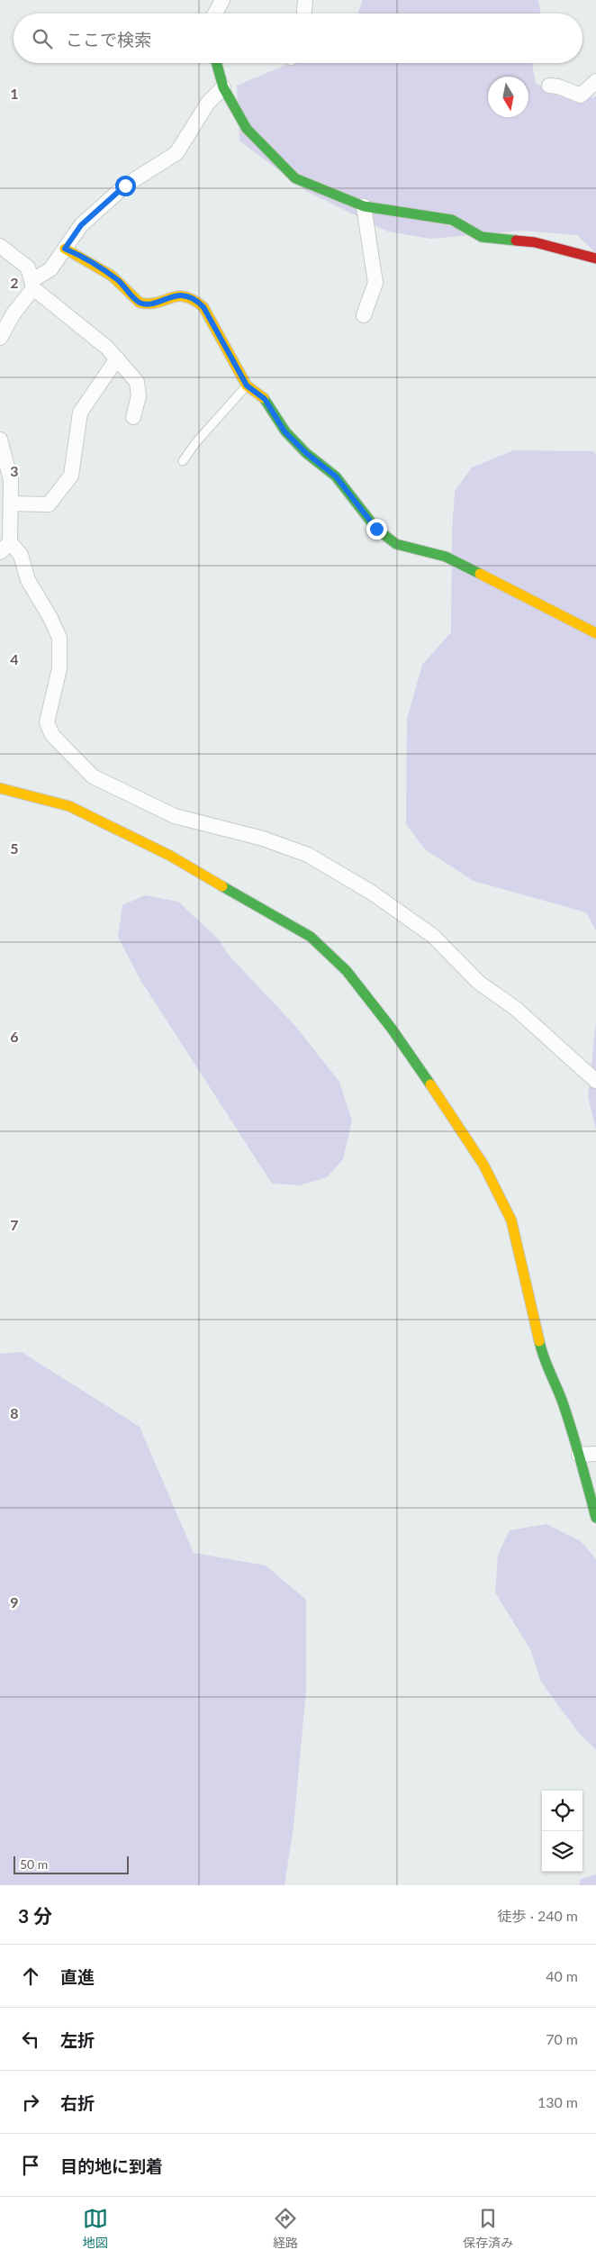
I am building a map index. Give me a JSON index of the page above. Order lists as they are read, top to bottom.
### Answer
{
  "scale_bar": "50 m",
  "north": "bottom",
  "page": {
    "search": "ここで検索",
    "scale": "50 m",
    "heading": ["3 分", "徒歩 · 240 m"],
    "list": [
      ["直進", "40 m"],
      ["左折", "70 m"],
      ["右折", "130 m"],
      "目的地に到着"
    ],
    "nav": ["地図", "経路", "保存済み"]
  },
  "grid": {
    "rows": [
      "1",
      "2",
      "3",
      "4",
      "5",
      "6",
      "7",
      "8",
      "9"
    ]
  }
}
